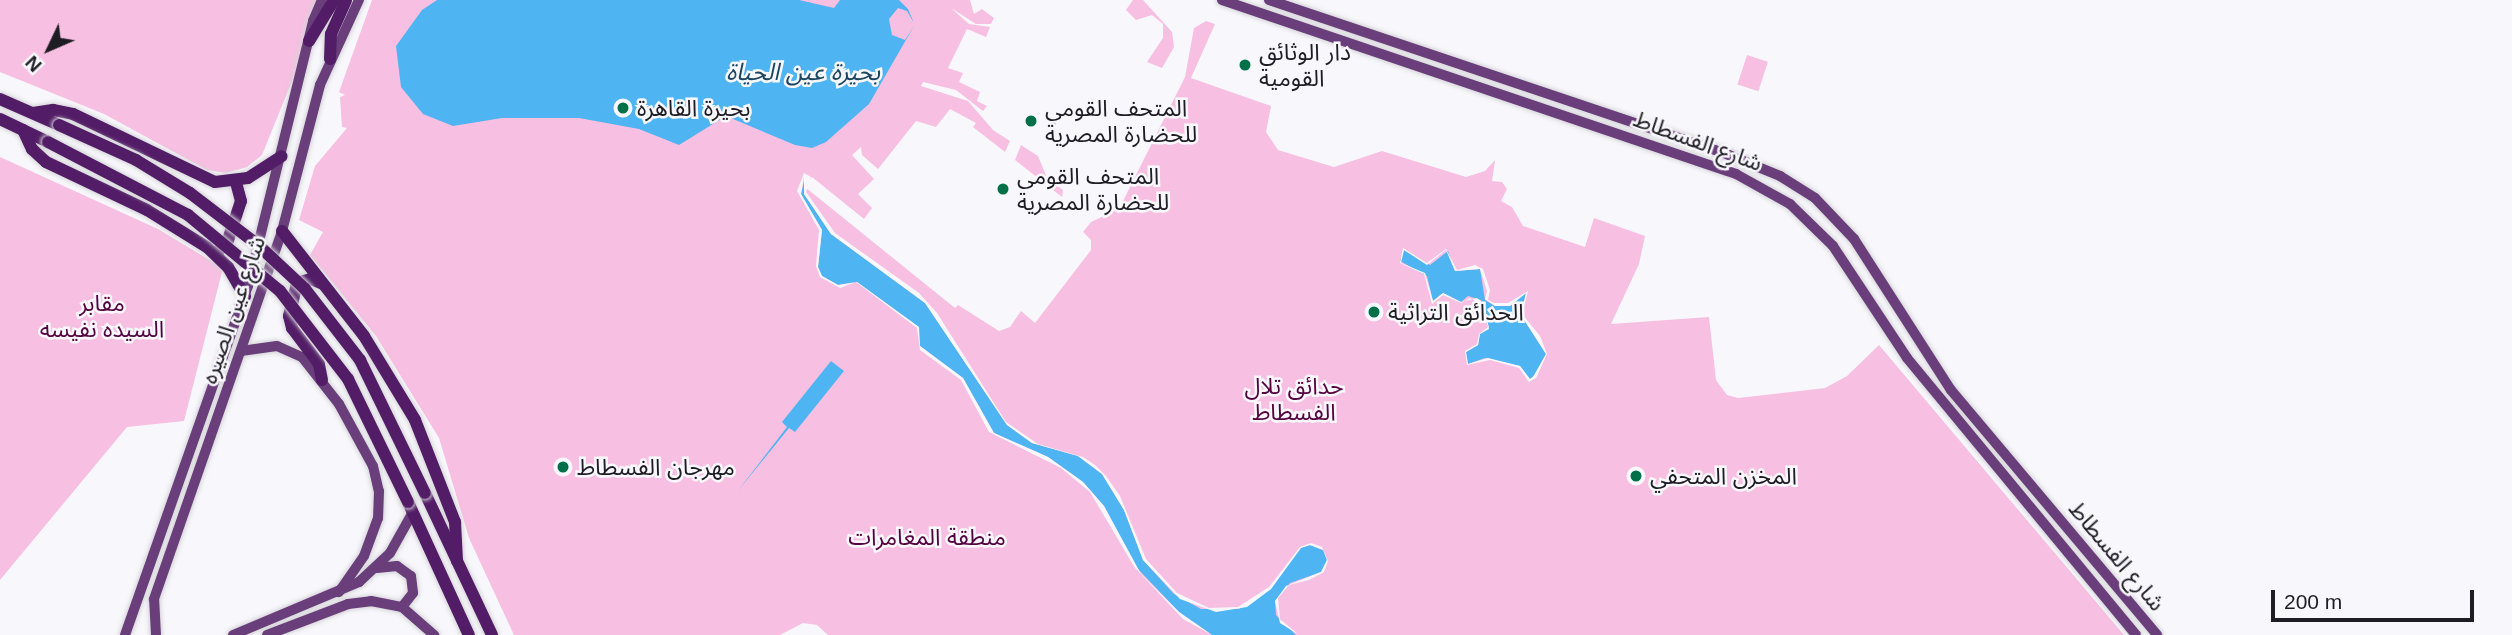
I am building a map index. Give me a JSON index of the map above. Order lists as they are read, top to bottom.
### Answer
{
  "streets": {
    "main road": ["شارع الفسطاط", "شارع عين الصيره"]
  },
  "water": ["بحيرة عين الحياة"],
  "parks": ["مقابر السيده نفيسه", "حدائق تلال الفسطاط", "منطقة المغامرات"],
  "places": [
    "دار الوثائق القومية",
    "بحيرة القاهرة",
    "المتحف القومي للحضارة المصرية",
    "المتحف القومى للحضارة المصرية",
    "الحدائق التراثية",
    "مهرجان الفسطاط",
    "المخزن المتحفي"
  ],
  "scale_bar": "200 m",
  "north": "bottom left"
}
